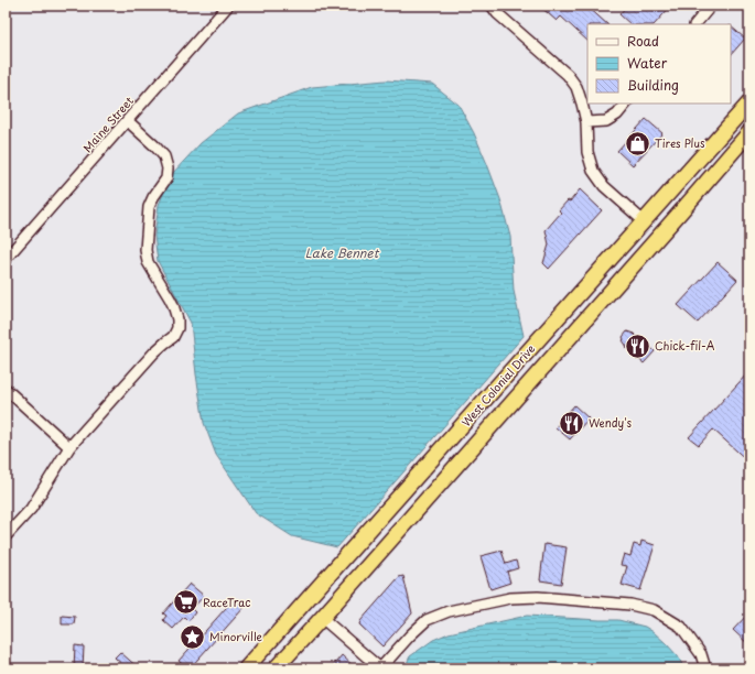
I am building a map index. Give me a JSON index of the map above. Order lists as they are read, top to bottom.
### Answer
{
  "streets": {
    "highway": ["West Colonial Drive"],
    "street": ["Maine Street"]
  },
  "water": ["Lake Bennet"],
  "places": {
    "shop": ["Tires Plus"],
    "restaurant": ["Chick-fil-A", "Wendy's"],
    "supermarket": ["RaceTrac"],
    "place": ["Minorville"]
  },
  "legend": ["Road", "Water", "Building"]
}
